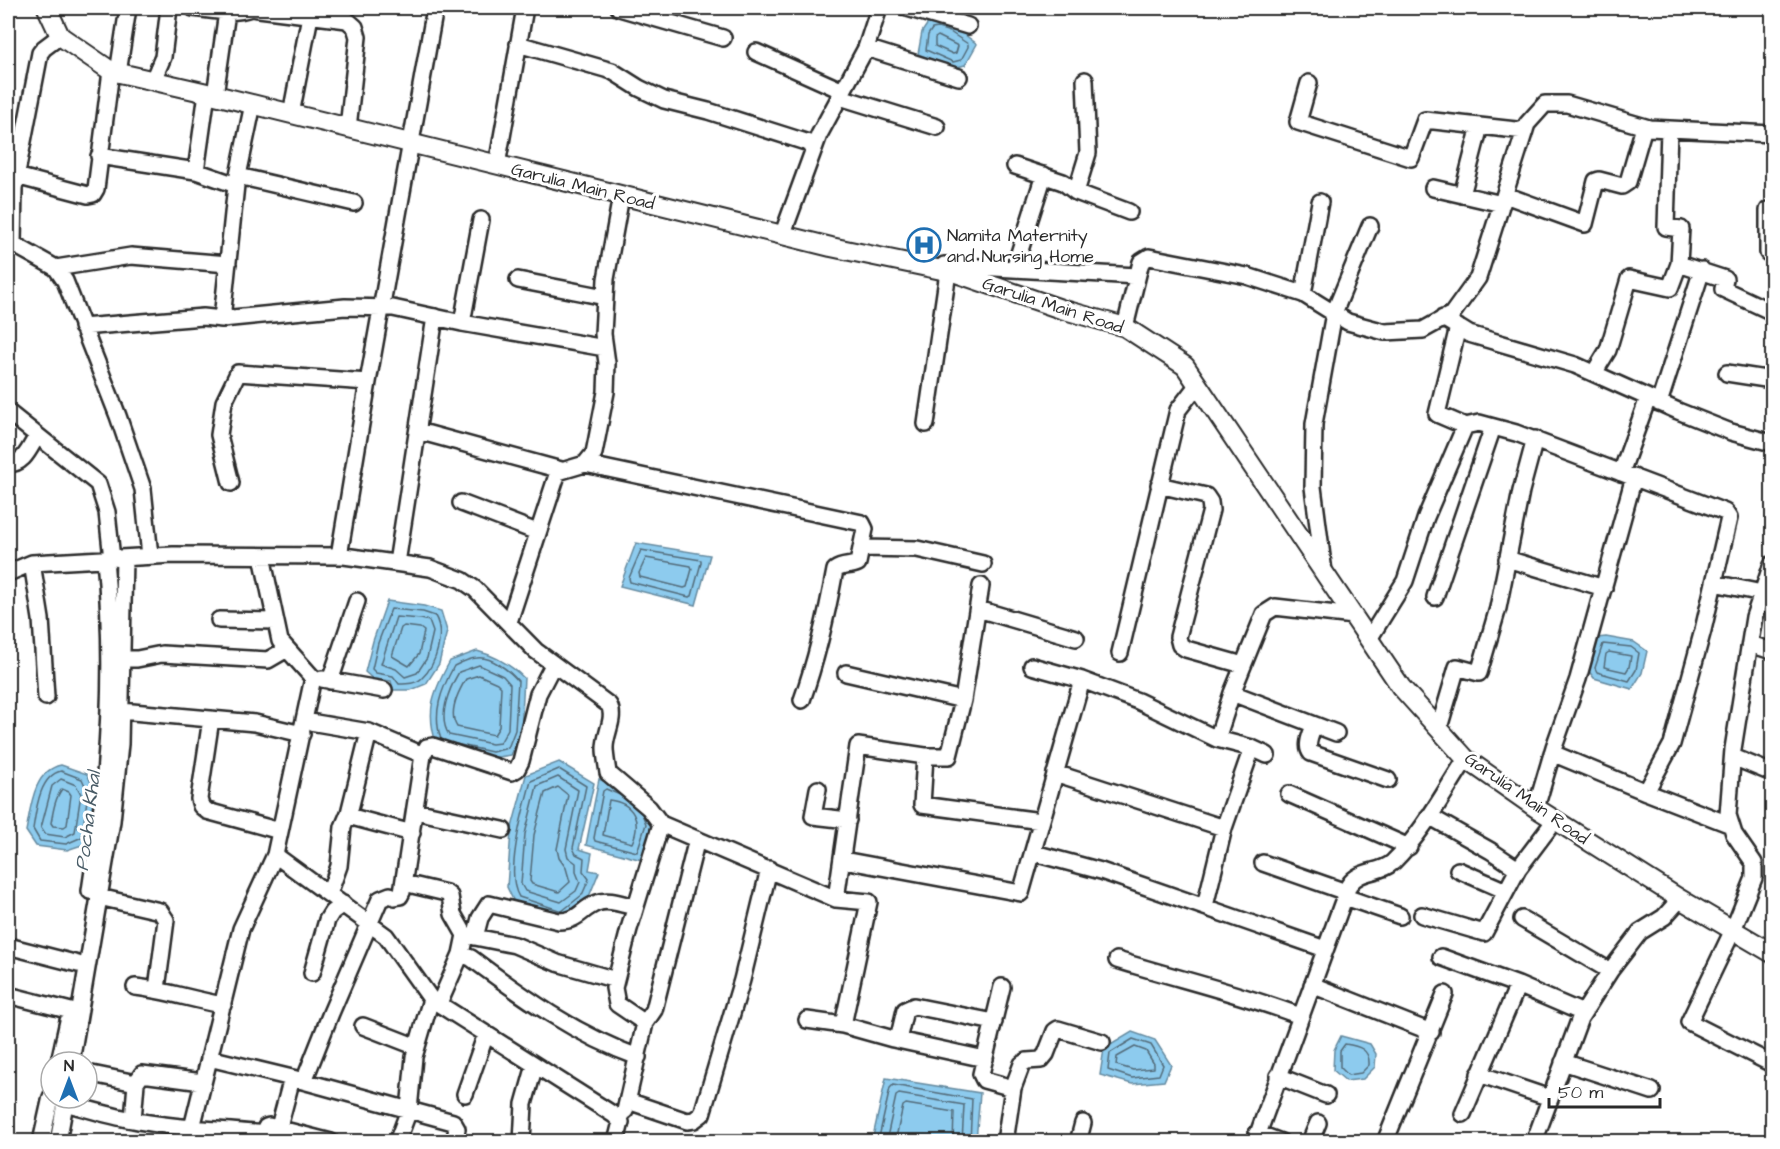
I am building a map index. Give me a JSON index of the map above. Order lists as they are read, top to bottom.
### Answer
{
  "streets": {
    "street": ["Garulia Main Road"]
  },
  "water": ["Pocha Khal"],
  "places": {
    "hospital": ["Namita Maternity and Nursing Home"]
  },
  "scale_bar": "50 m",
  "north": "top"
}
